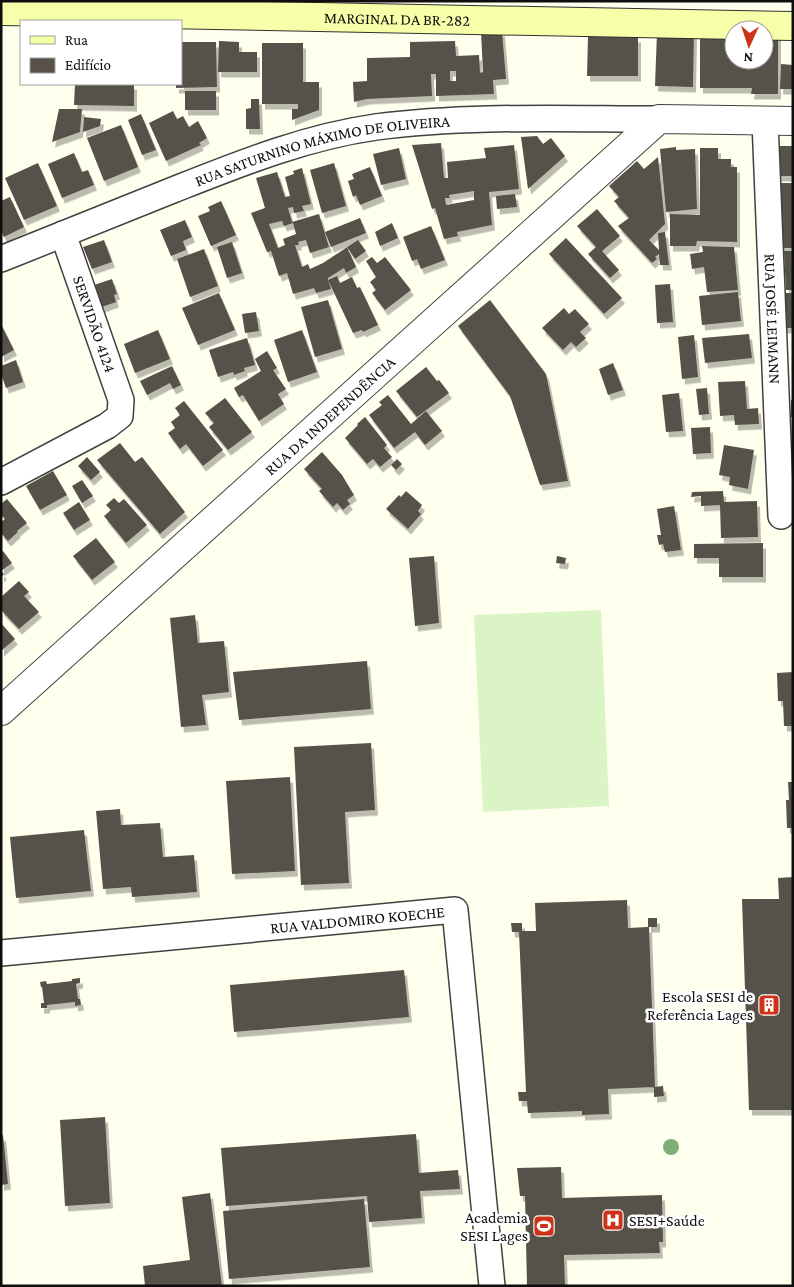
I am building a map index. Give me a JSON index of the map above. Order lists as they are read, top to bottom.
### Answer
{
  "streets": {
    "main road": ["MARGINAL DA BR-282"],
    "street": [
      "RUA SATURNINO MÁXIMO DE OLIVEIRA",
      "RUA JOSÉ LEIMANN",
      "SERVIDÃO 4124",
      "RUA DA INDEPENDÊNCIA",
      "RUA VALDOMIRO KOECHE"
    ]
  },
  "crossings": [
    ["RUA SATURNINO MÁXIMO DE OLIVEIRA", "SERVIDÃO 4124"],
    ["RUA SATURNINO MÁXIMO DE OLIVEIRA", "RUA DA INDEPENDÊNCIA"]
  ],
  "places": {
    "building": ["Escola SESI de Referência Lages"],
    "hospital": ["SESI+Saúde"],
    "sports": ["Academia SESI Lages"]
  },
  "legend": ["Rua", "Edifício"],
  "north": "bottom"
}
